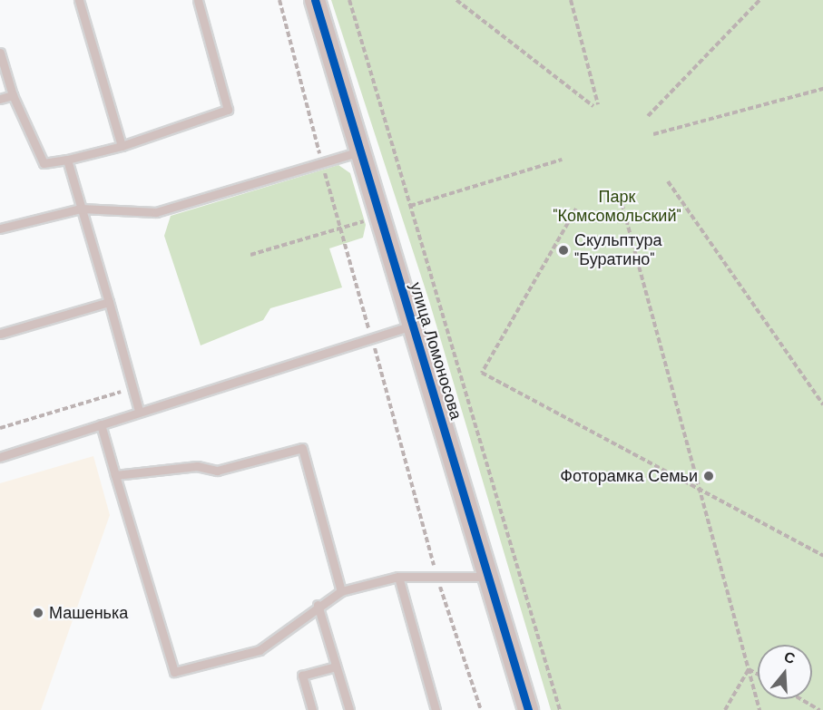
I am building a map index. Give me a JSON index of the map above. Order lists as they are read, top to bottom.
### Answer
{
  "streets": {
    "street": ["улица Ломоносова"]
  },
  "parks": ["Парк \"Комсомольский\""],
  "places": ["Скульптура \"Буратино\"", "Фоторамка Семьи", "Машенька"],
  "north": "top"
}
